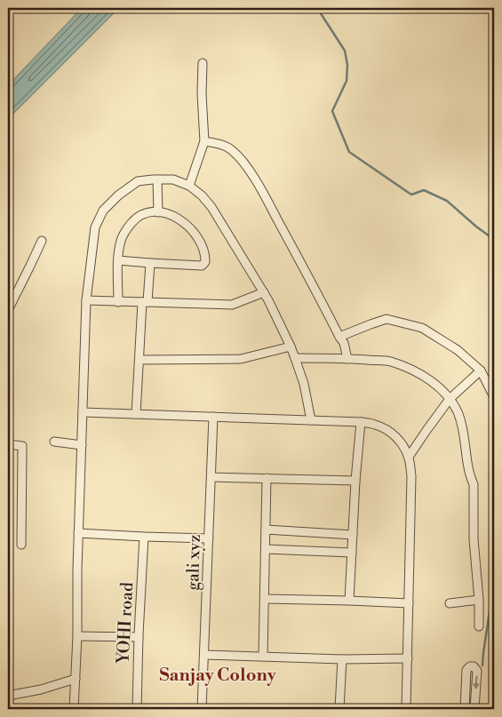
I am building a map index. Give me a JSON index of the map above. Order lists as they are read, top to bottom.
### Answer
{
  "streets": {
    "street": ["gali xyz", "YOHI road"]
  },
  "districts": ["Sanjay Colony"]
}
